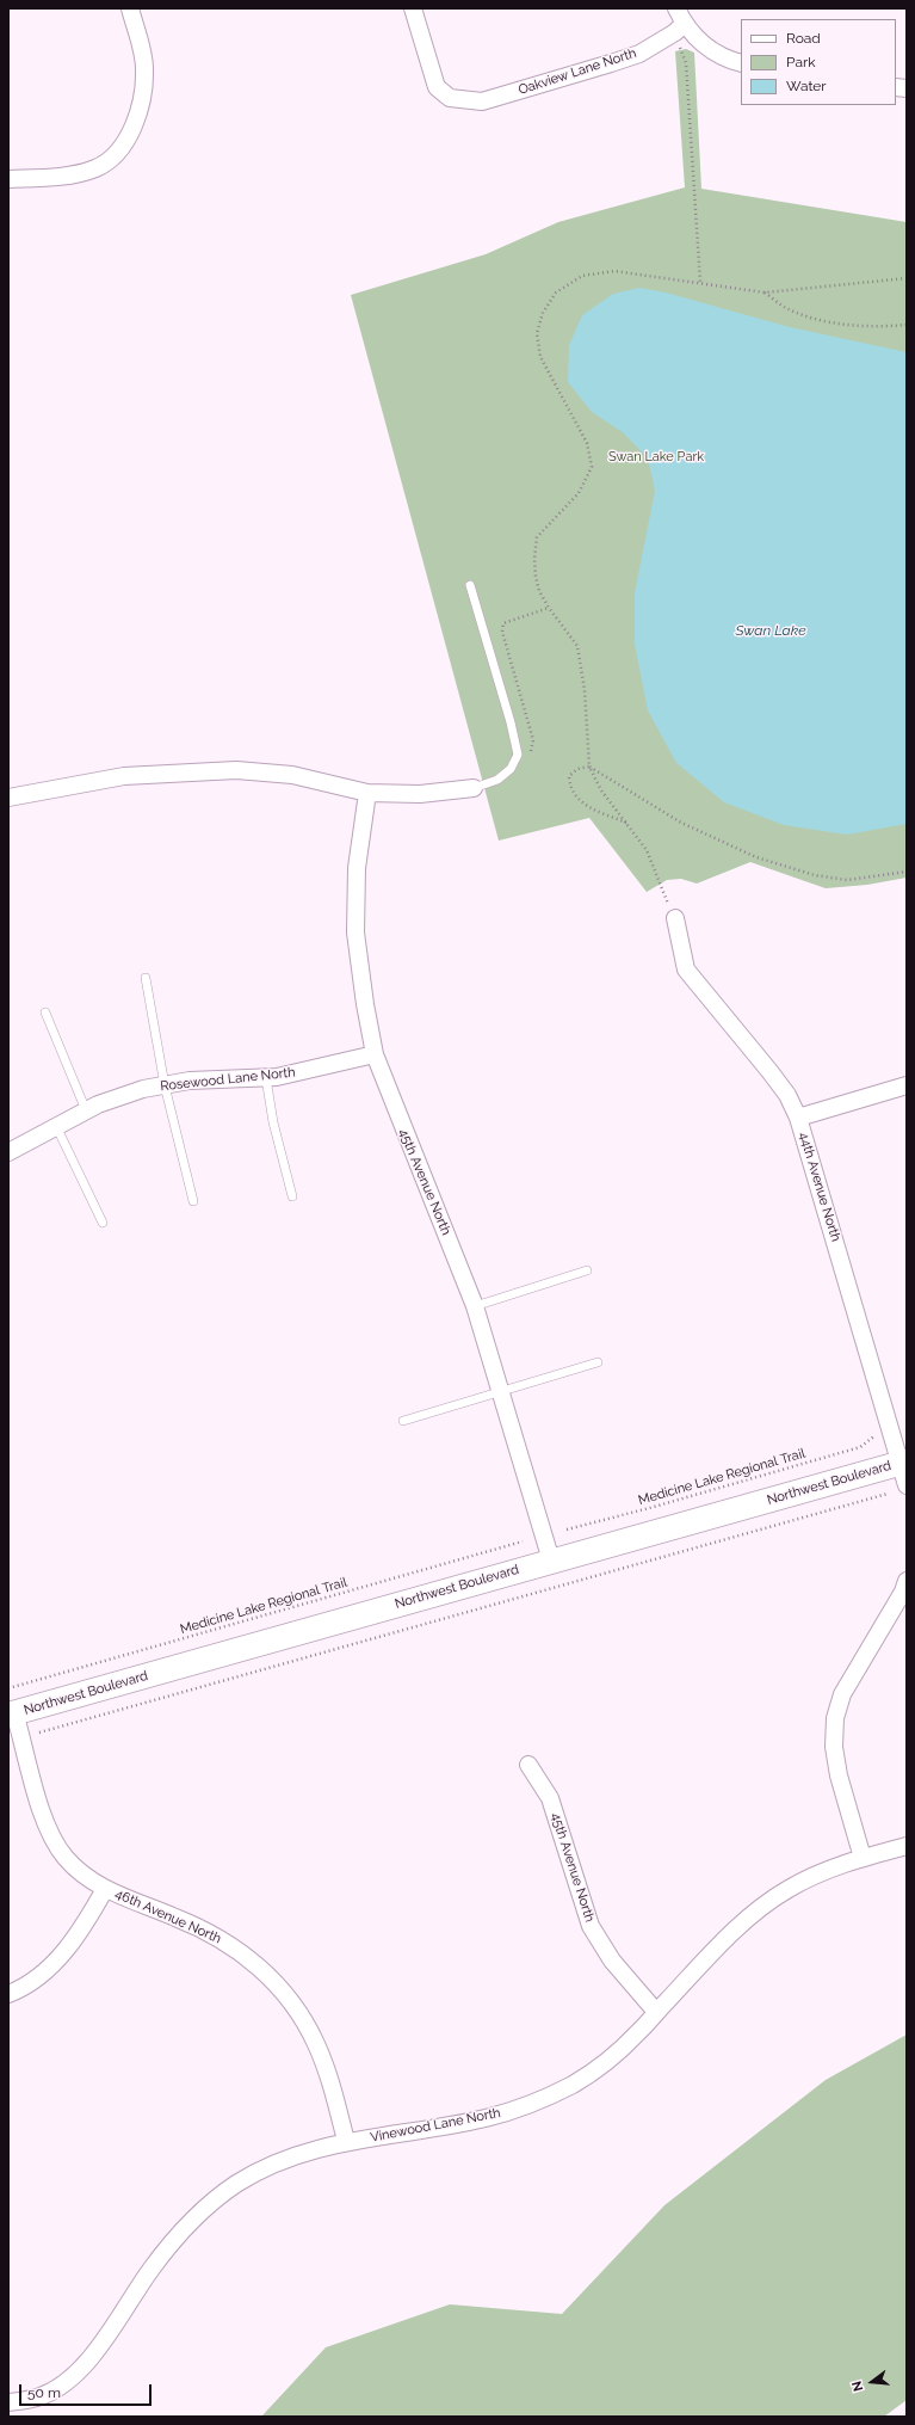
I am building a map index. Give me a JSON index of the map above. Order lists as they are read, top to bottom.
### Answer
{
  "streets": {
    "main road": ["Northwest Boulevard"],
    "street": [
      "Oakview Lane North",
      "Rosewood Lane North",
      "45th Avenue North",
      "44th Avenue North",
      "46th Avenue North",
      "Vinewood Lane North"
    ],
    "path": ["Medicine Lake Regional Trail"]
  },
  "crossings": [
    ["Rosewood Lane North", "45th Avenue North"],
    ["45th Avenue North", "Northwest Boulevard"],
    ["45th Avenue North", "Vinewood Lane North"],
    ["44th Avenue North", "Northwest Boulevard"],
    ["Northwest Boulevard", "46th Avenue North"],
    ["46th Avenue North", "Vinewood Lane North"]
  ],
  "water": ["Swan Lake"],
  "parks": ["Swan Lake Park"],
  "legend": ["Road", "Park", "Water"],
  "scale_bar": "50 m",
  "north": "left"
}
